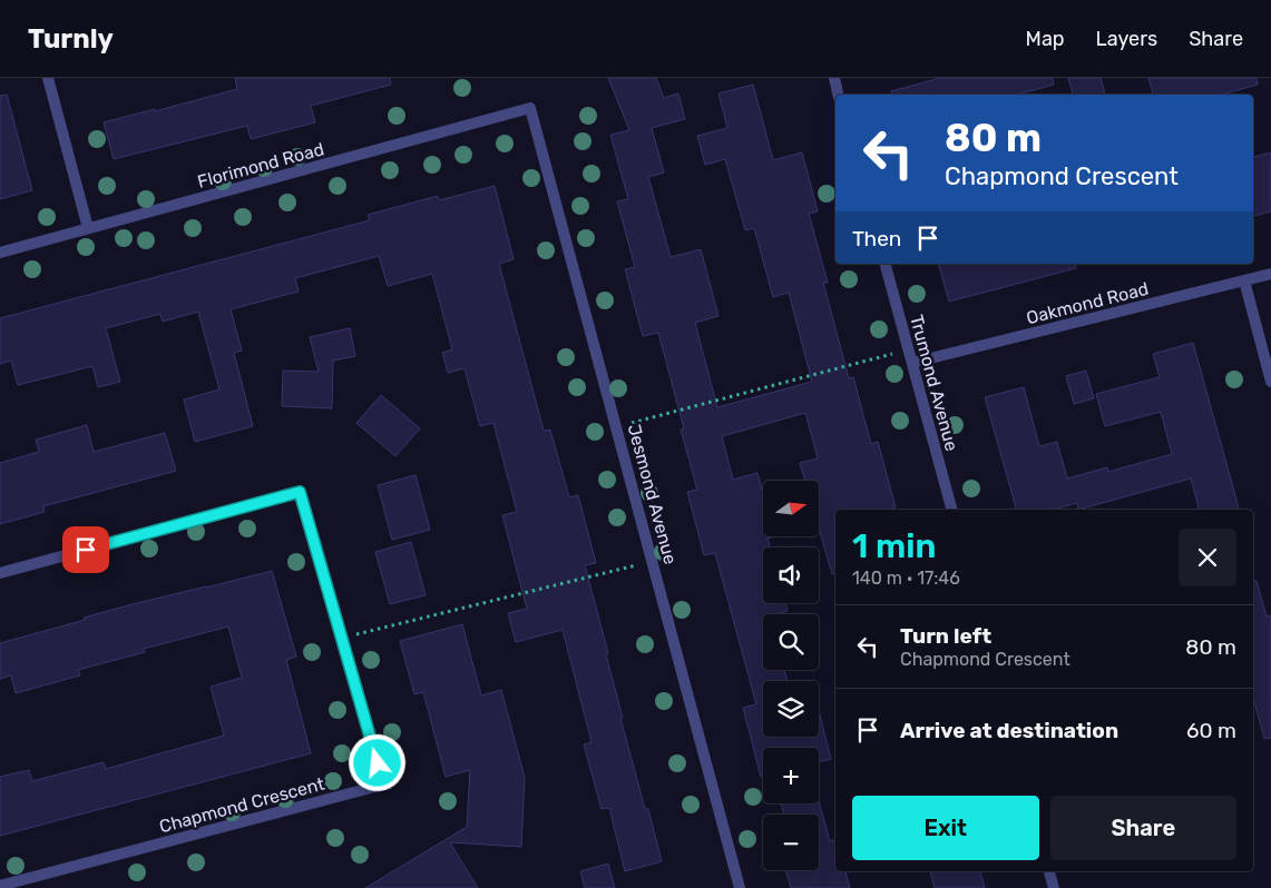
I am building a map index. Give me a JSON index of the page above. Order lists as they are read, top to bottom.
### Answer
{
  "streets": {
    "street": [
      "Florimond Road",
      "Oakmond Road",
      "Trumond Avenue",
      "Jesmond Avenue",
      "Chapmond Crescent"
    ]
  },
  "crossings": [
    ["Florimond Road", "Jesmond Avenue"],
    ["Oakmond Road", "Trumond Avenue"]
  ],
  "north": "right",
  "page": {
    "header": "Turnly",
    "nav": ["Map", "Layers", "Share"],
    "turn": ["80 m", "Chapmond Crescent"],
    "then": "Then",
    "map_buttons": ["+", "−"],
    "heading": ["1 min", "140 m · 17:46"],
    "list": [
      {
        "name": "Turn left",
        "note": "Chapmond Crescent",
        "value": "80 m"
      },
      {
        "name": "Arrive at destination",
        "value": "60 m"
      }
    ],
    "buttons": ["Exit", "Share"]
  }
}
